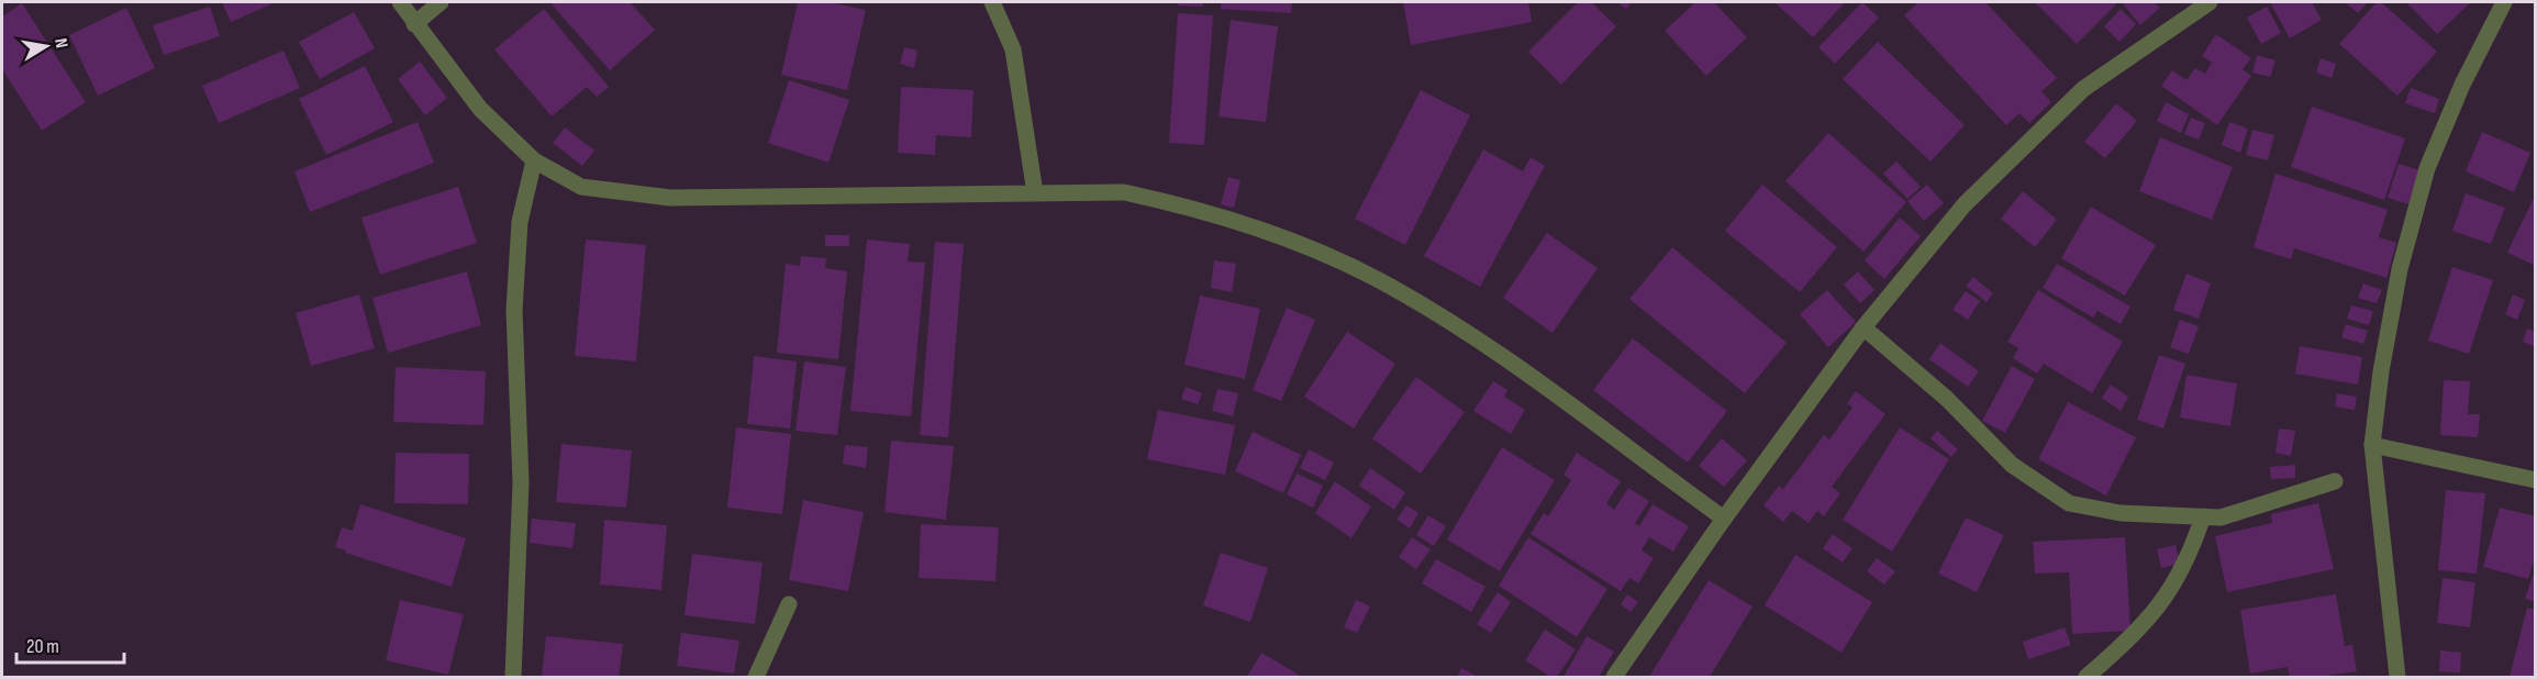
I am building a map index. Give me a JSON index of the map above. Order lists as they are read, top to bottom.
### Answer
{
  "scale_bar": "20 m",
  "north": "right"
}
